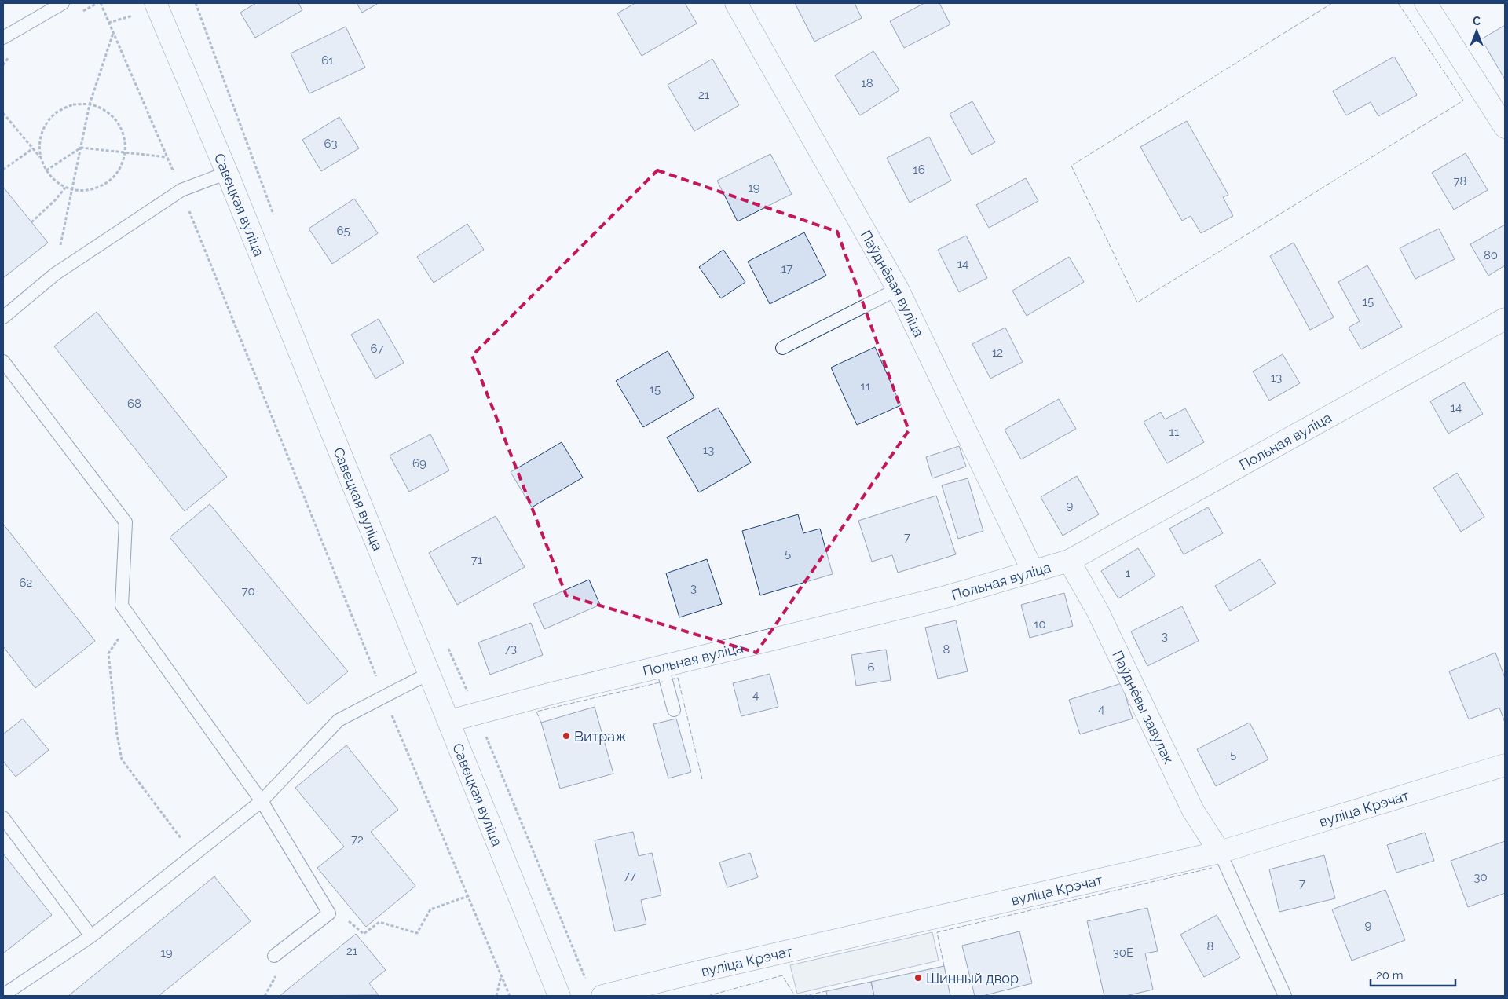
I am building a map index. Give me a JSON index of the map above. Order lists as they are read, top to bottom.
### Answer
{
  "streets": {
    "street": [
      "Савецкая вуліца",
      "Паўднёвая вуліца",
      "Польная вуліца",
      "Паўднёвы завулак",
      "вуліца Крэчат"
    ]
  },
  "crossings": [
    ["Савецкая вуліца", "Польная вуліца"],
    ["Паўднёвая вуліца", "Польная вуліца"],
    ["Польная вуліца", "Паўднёвы завулак"],
    ["Паўднёвы завулак", "вуліца Крэчат"]
  ],
  "places": ["Витраж", "Шинный двор"],
  "house_numbers": [
    "61",
    "18",
    "21",
    "63",
    "16",
    "78",
    "19",
    "65",
    "80",
    "14",
    "17",
    "15",
    "67",
    "12",
    "13",
    "11",
    "15",
    "68",
    "14",
    "11",
    "13",
    "69",
    "9",
    "7",
    "5",
    "71",
    "1",
    "62",
    "3",
    "70",
    "10",
    "3",
    "73",
    "8",
    "6",
    "4",
    "4",
    "5",
    "72",
    "77",
    "30",
    "7",
    "9",
    "8",
    "21",
    "19",
    "30Е"
  ],
  "scale_bar": "20 m",
  "north": "top"
}
